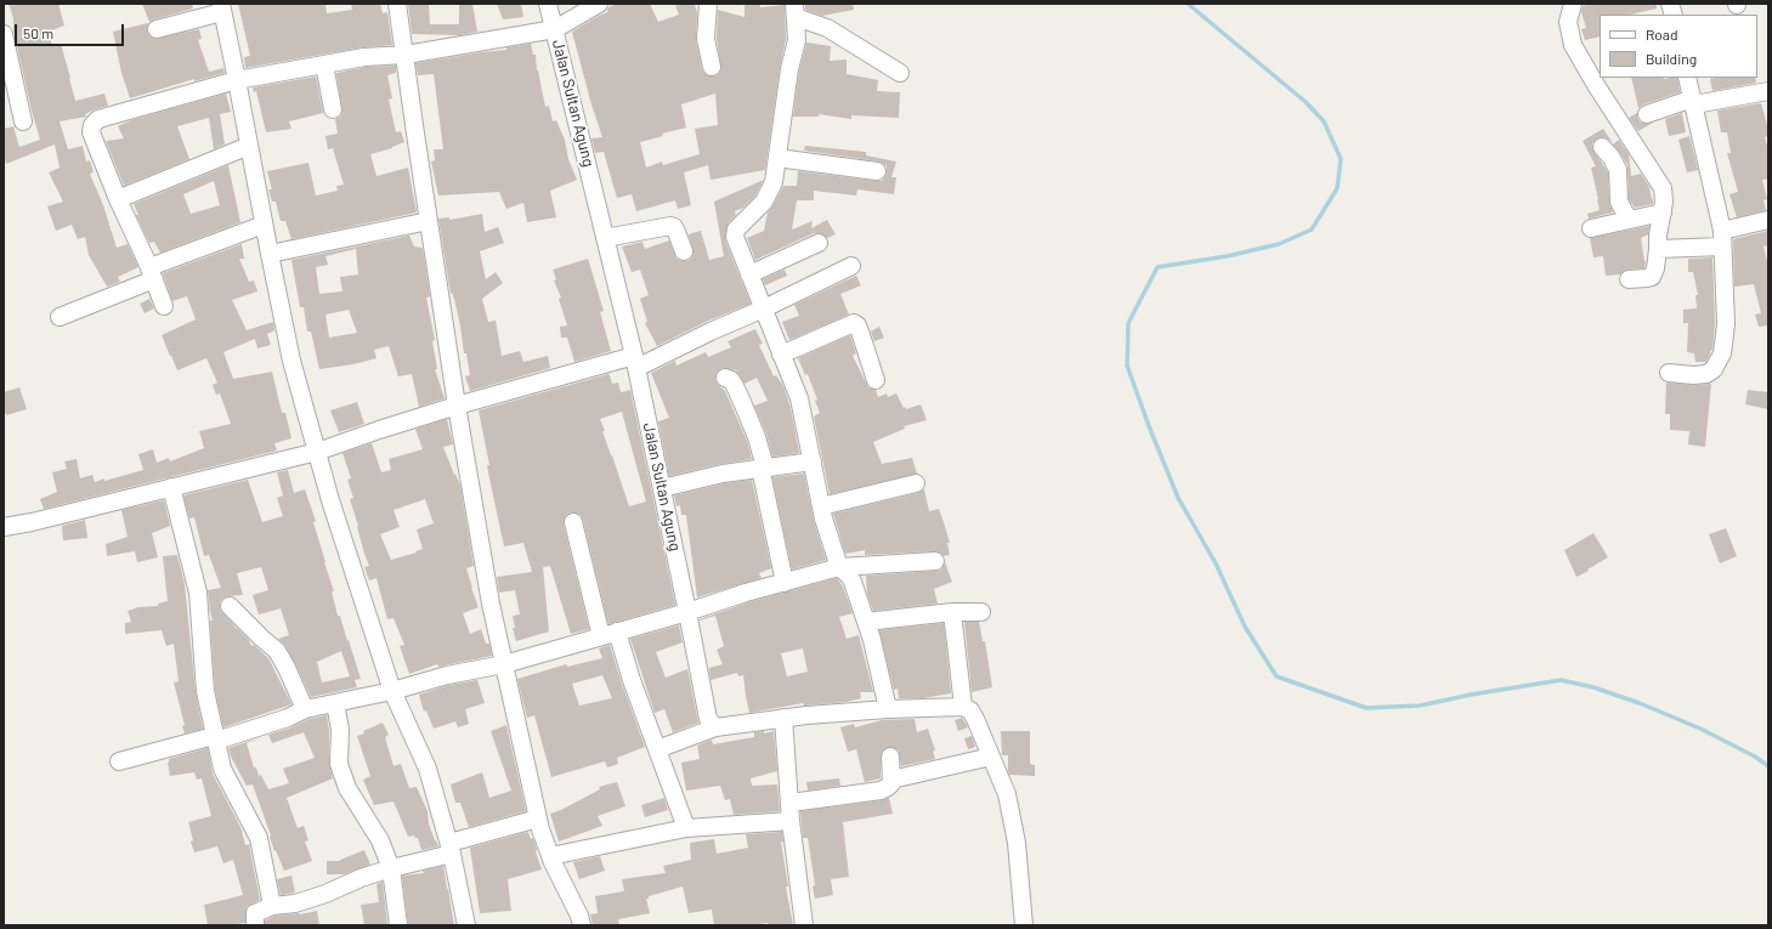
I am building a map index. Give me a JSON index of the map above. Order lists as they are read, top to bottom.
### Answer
{
  "streets": {
    "street": ["Jalan Sultan Agung"]
  },
  "legend": ["Road", "Building"],
  "scale_bar": "50 m"
}
